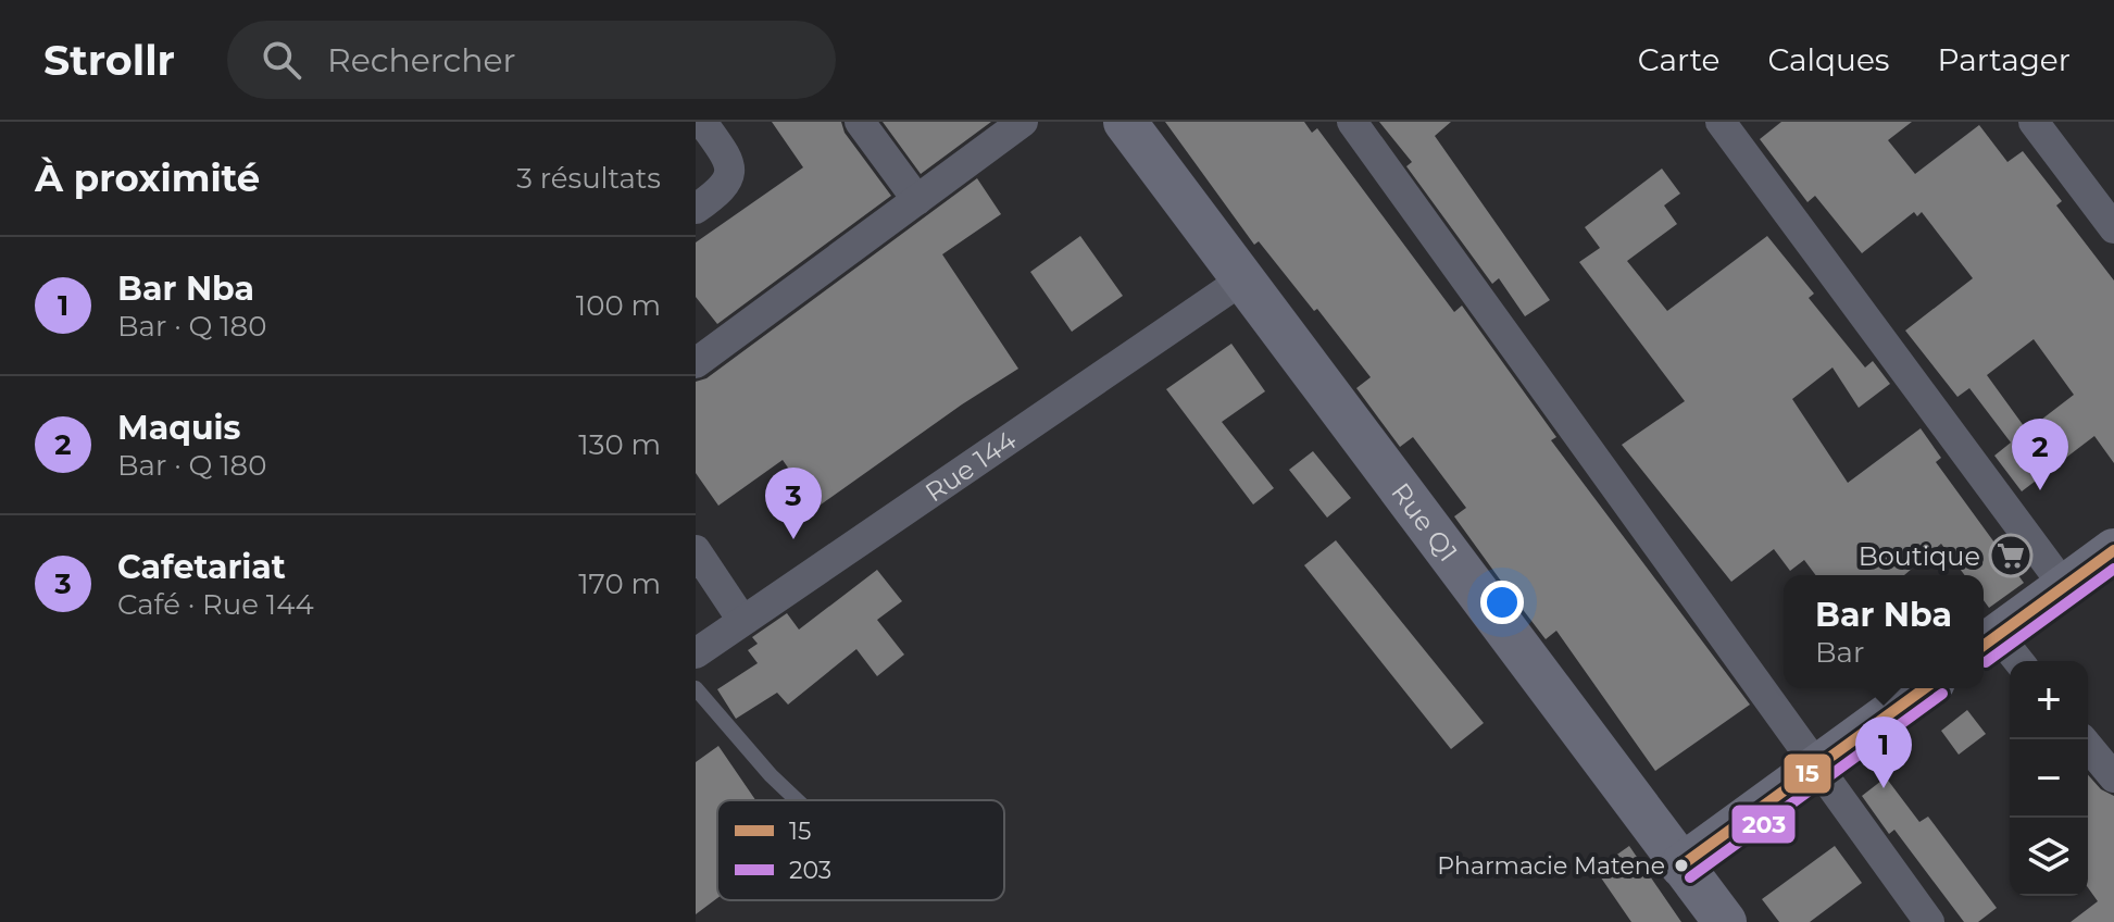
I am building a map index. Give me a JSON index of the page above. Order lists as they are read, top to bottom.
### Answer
{
  "streets": {
    "street": ["Rue 144", "Rue Q1"]
  },
  "crossings": [
    ["Rue 144", "Rue Q1"]
  ],
  "places": {
    "supermarket": ["Boutique"],
    "other": ["Pharmacie Matene"]
  },
  "lines": ["transit line 15", "transit line 203"],
  "legend": ["15", "203"],
  "page": {
    "header": "Strollr",
    "search": "Rechercher",
    "nav": ["Carte", "Calques", "Partager"],
    "heading": ["À proximité", "3 résultats"],
    "list": [
      {
        "mark": "1",
        "name": "Bar Nba",
        "note": "Bar · Q 180",
        "value": "100 m"
      },
      {
        "mark": "2",
        "name": "Maquis",
        "note": "Bar · Q 180",
        "value": "130 m"
      },
      {
        "mark": "3",
        "name": "Cafetariat",
        "note": "Café · Rue 144",
        "value": "170 m"
      }
    ],
    "pins": ["2", "3", "1"],
    "popup": ["Bar Nba", "Bar"],
    "map_buttons": ["+", "−"]
  }
}
